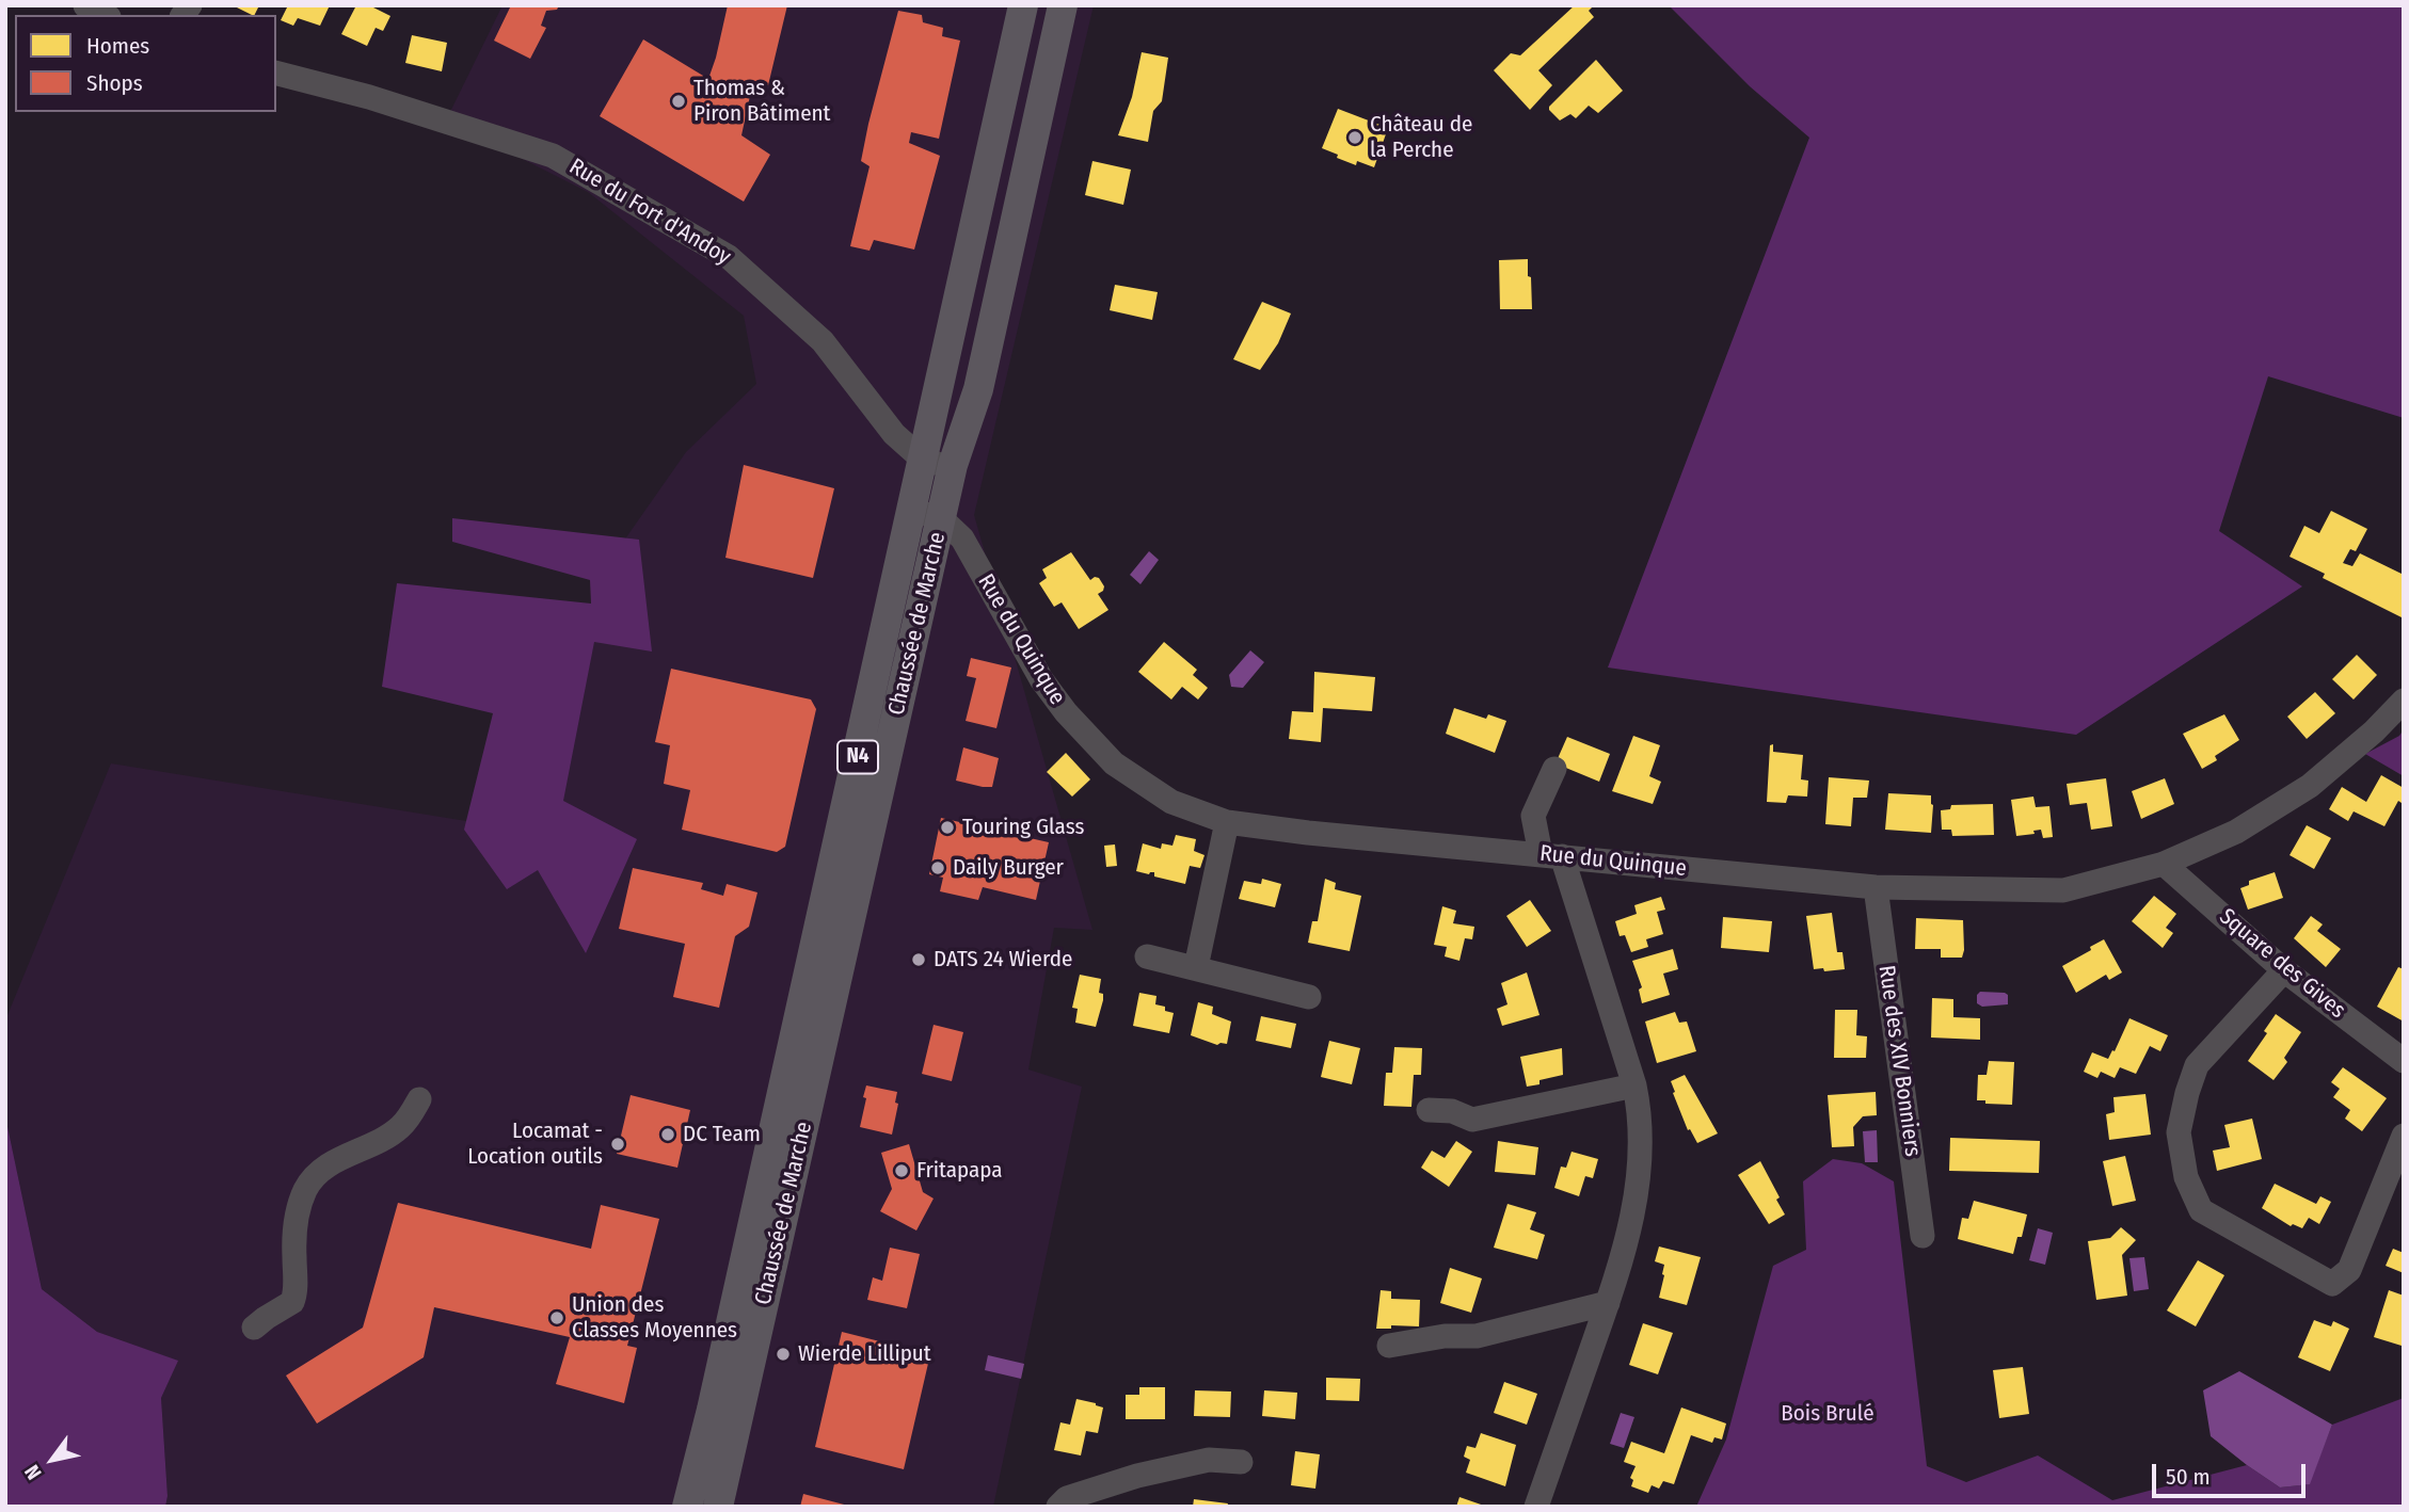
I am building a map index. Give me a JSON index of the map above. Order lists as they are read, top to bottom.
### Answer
{
  "streets": {
    "main road": ["Chaussée de Marche", "N4"],
    "street": [
      "Rue du Fort d'Andoy",
      "Rue du Quinque",
      "Square des Gives",
      "Rue des XIV Bonniers"
    ]
  },
  "crossings": [
    ["Rue du Fort d'Andoy", "Chaussée de Marche"],
    ["Chaussée de Marche", "Rue du Quinque"],
    ["Rue du Quinque", "Square des Gives"],
    ["Rue du Quinque", "Rue des XIV Bonniers"]
  ],
  "parks": ["Bois Brulé"],
  "places": [
    "Thomas & Piron Bâtiment",
    "Château de la Perche",
    "Touring Glass",
    "Daily Burger",
    "DATS 24 Wierde",
    "DC Team",
    "Locamat - Location outils",
    "Fritapapa",
    "Union des Classes Moyennes",
    "Wierde Lilliput"
  ],
  "legend": ["Homes", "Shops"],
  "scale_bar": "50 m",
  "north": "bottom left"
}
